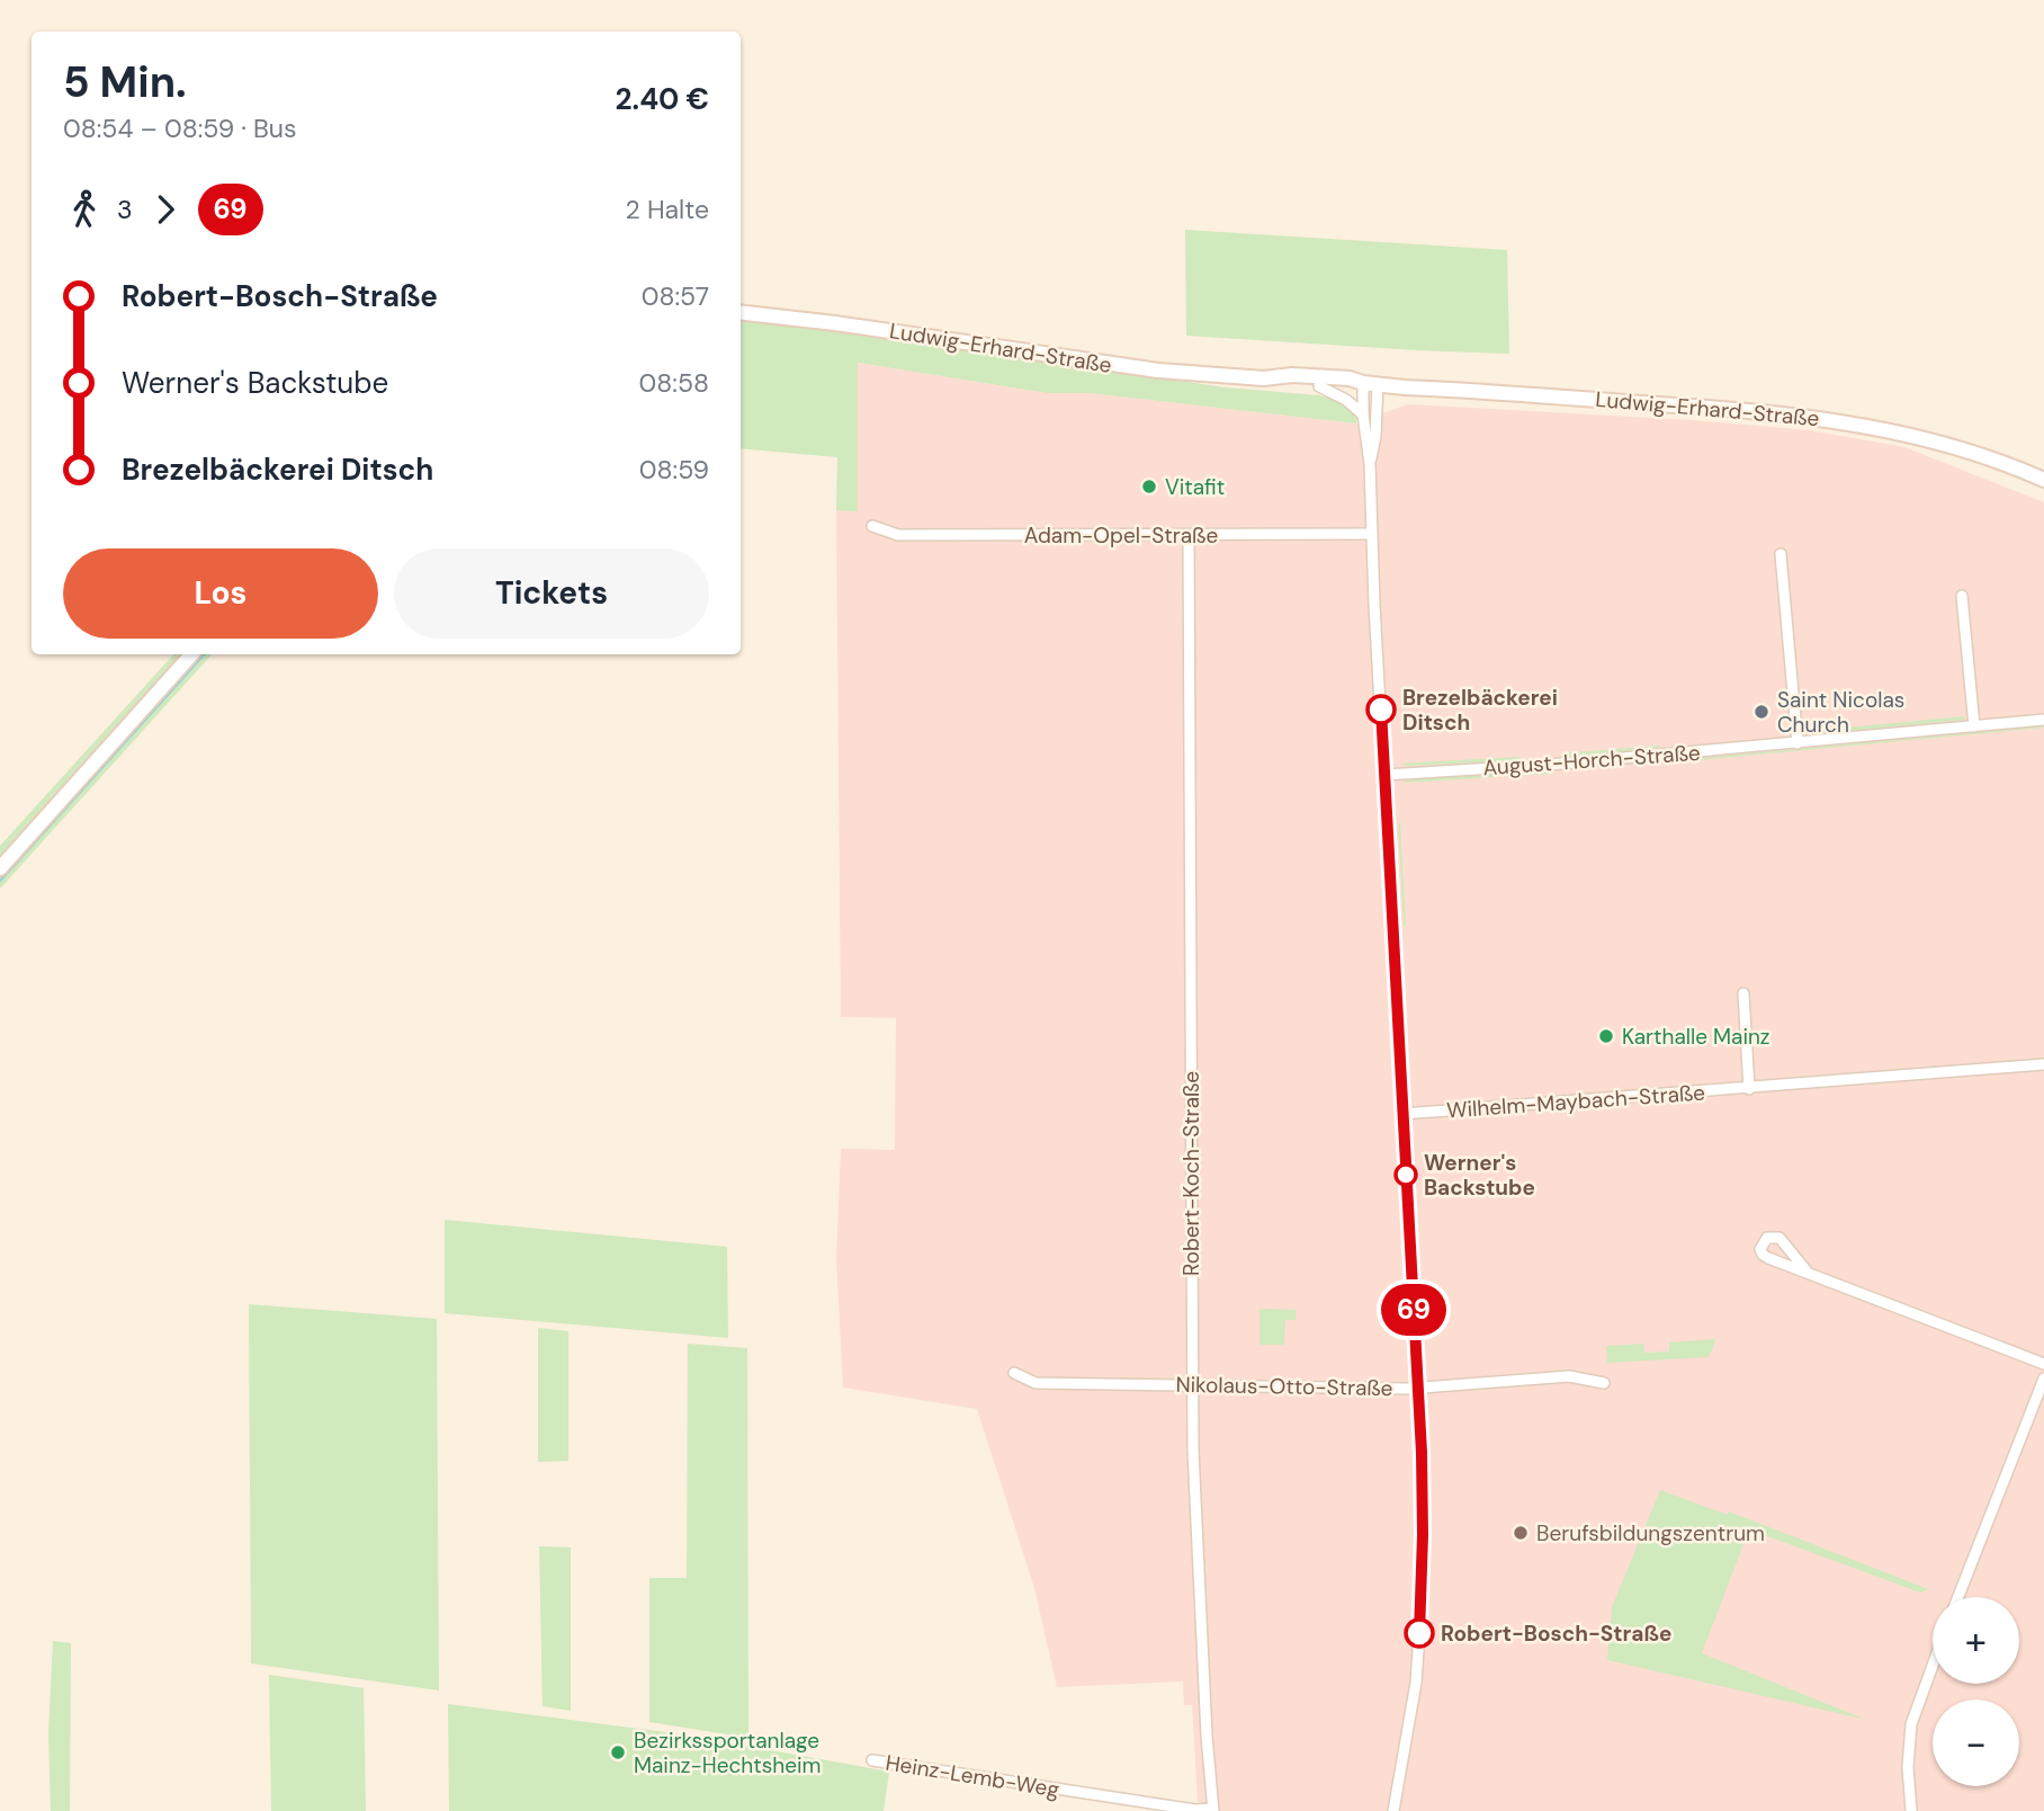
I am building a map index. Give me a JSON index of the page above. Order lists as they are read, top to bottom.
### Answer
{
  "streets": {
    "main road": ["Ludwig-Erhard-Straße"],
    "street": [
      "Adam-Opel-Straße",
      "August-Horch-Straße",
      "Wilhelm-Maybach-Straße",
      "Robert-Koch-Straße",
      "Nikolaus-Otto-Straße",
      "Heinz-Lemb-Weg"
    ]
  },
  "crossings": [
    ["Adam-Opel-Straße", "Robert-Koch-Straße"],
    ["Robert-Koch-Straße", "Nikolaus-Otto-Straße"],
    ["Robert-Koch-Straße", "Heinz-Lemb-Weg"]
  ],
  "places": [
    "Vitafit",
    "Brezelbäckerei Ditsch",
    "Saint Nicolas Church",
    "Karthalle Mainz",
    "Werner's Backstube",
    "Berufsbildungszentrum",
    "Robert-Bosch-Straße",
    "Bezirkssportanlage Mainz-Hechtsheim"
  ],
  "lines": ["bus line 69"],
  "page": {
    "on_map": "69",
    "heading": ["5 Min.", "08:54 – 08:59 · Bus", "2.40 €"],
    "legs": ["3", "69", "2 Halte"],
    "list": [
      {
        "name": "Robert-Bosch-Straße",
        "value": "08:57"
      },
      {
        "name": "Werner's Backstube",
        "value": "08:58"
      },
      {
        "name": "Brezelbäckerei Ditsch",
        "value": "08:59"
      }
    ],
    "buttons": ["Los", "Tickets"],
    "map_buttons": ["+", "−"]
  }
}
